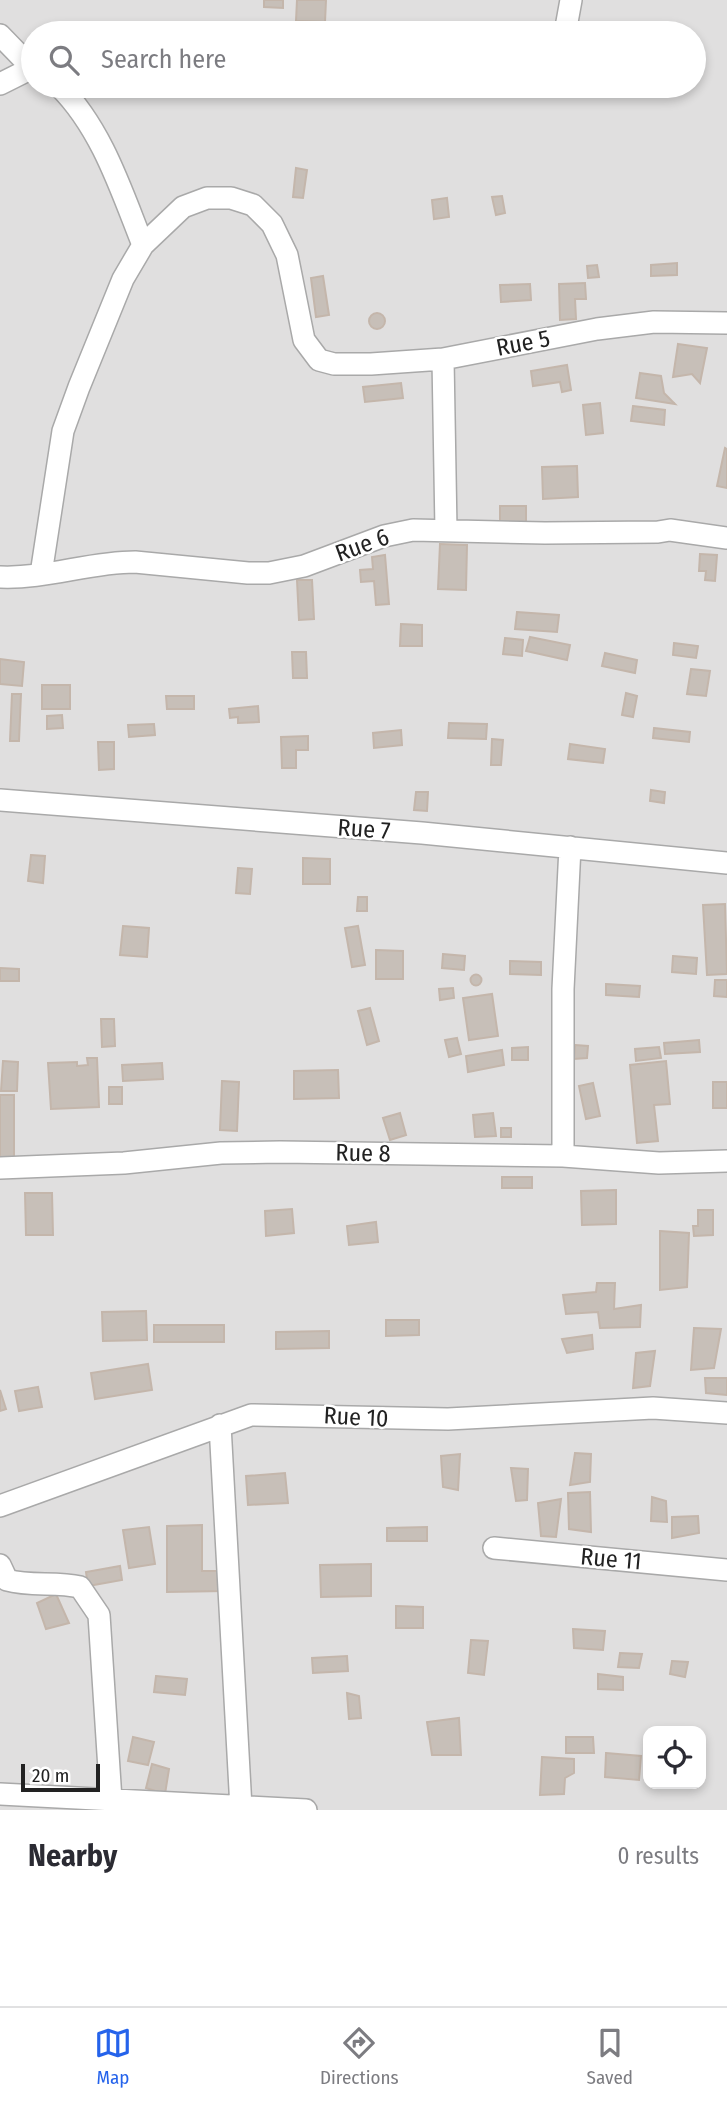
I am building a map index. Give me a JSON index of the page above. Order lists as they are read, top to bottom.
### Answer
{
  "streets": {
    "street": [
      "Rue 5",
      "Rue 6",
      "Rue 7",
      "Rue 8",
      "Rue 10",
      "Rue 11"
    ]
  },
  "scale_bar": "20 m",
  "page": {
    "search": "Search here",
    "scale": "20 m",
    "heading": ["Nearby", "0 results"],
    "nav": ["Map", "Directions", "Saved"]
  }
}
